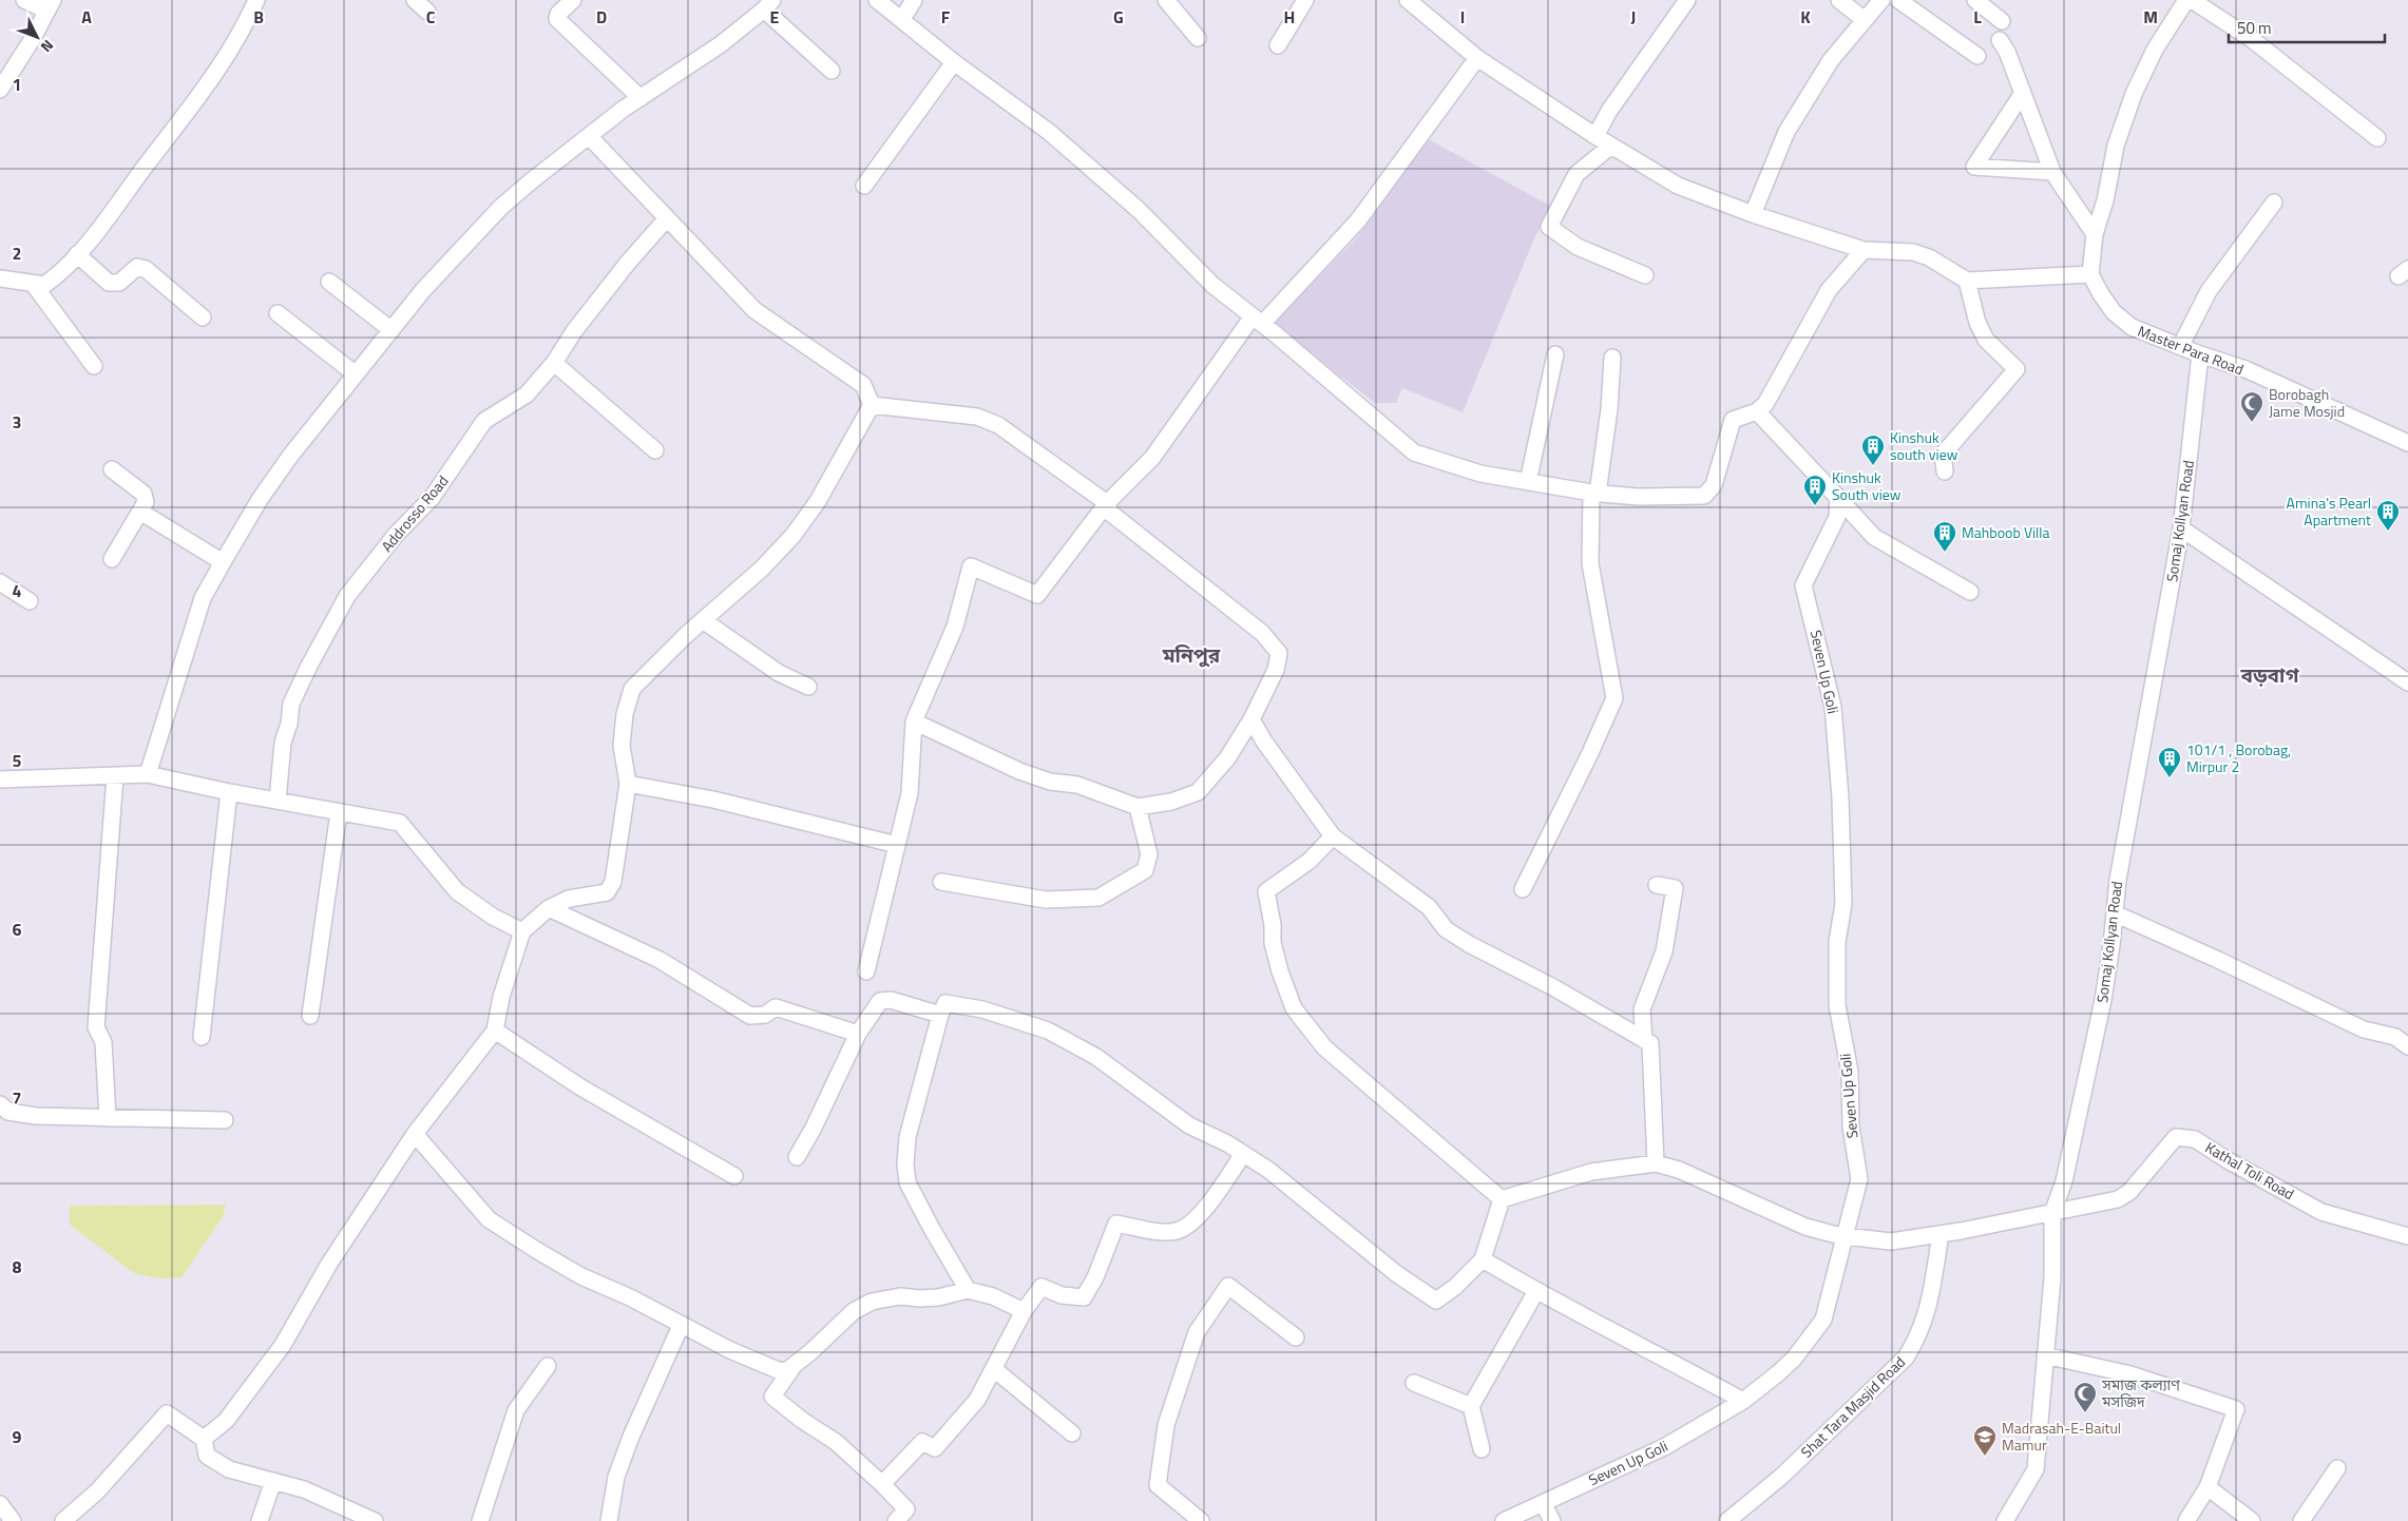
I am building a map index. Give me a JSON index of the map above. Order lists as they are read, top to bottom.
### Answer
{
  "streets": {
    "street": [
      "Master Para Road",
      "Addrosso Road",
      "Somaj Kollyan Road",
      "Seven Up Goli",
      "Kathal Toli Road",
      "Shat Tara Masjid Road"
    ]
  },
  "crossings": [
    ["Master Para Road", "Somaj Kollyan Road"],
    ["Somaj Kollyan Road", "Kathal Toli Road"]
  ],
  "districts": ["মনিপুর", "বড়বাগ"],
  "places": {
    "mosque": ["Borobagh Jame Mosjid", "সমাজ কল্যাণ মসজিদ"],
    "building": [
      "Kinshuk south view",
      "Kinshuk South view",
      "Amina's Pearl Apartment",
      "Mahboob Villa",
      "101/1 , Borobag, Mirpur 2"
    ],
    "school or university": ["Madrasah-E-Baitul Mamur"]
  },
  "scale_bar": "50 m",
  "north": "bottom right",
  "grid": {
    "columns": [
      "A",
      "B",
      "C",
      "D",
      "E",
      "F",
      "G",
      "H",
      "I",
      "J",
      "K",
      "L",
      "M"
    ],
    "rows": [
      "1",
      "2",
      "3",
      "4",
      "5",
      "6",
      "7",
      "8",
      "9"
    ]
  }
}
